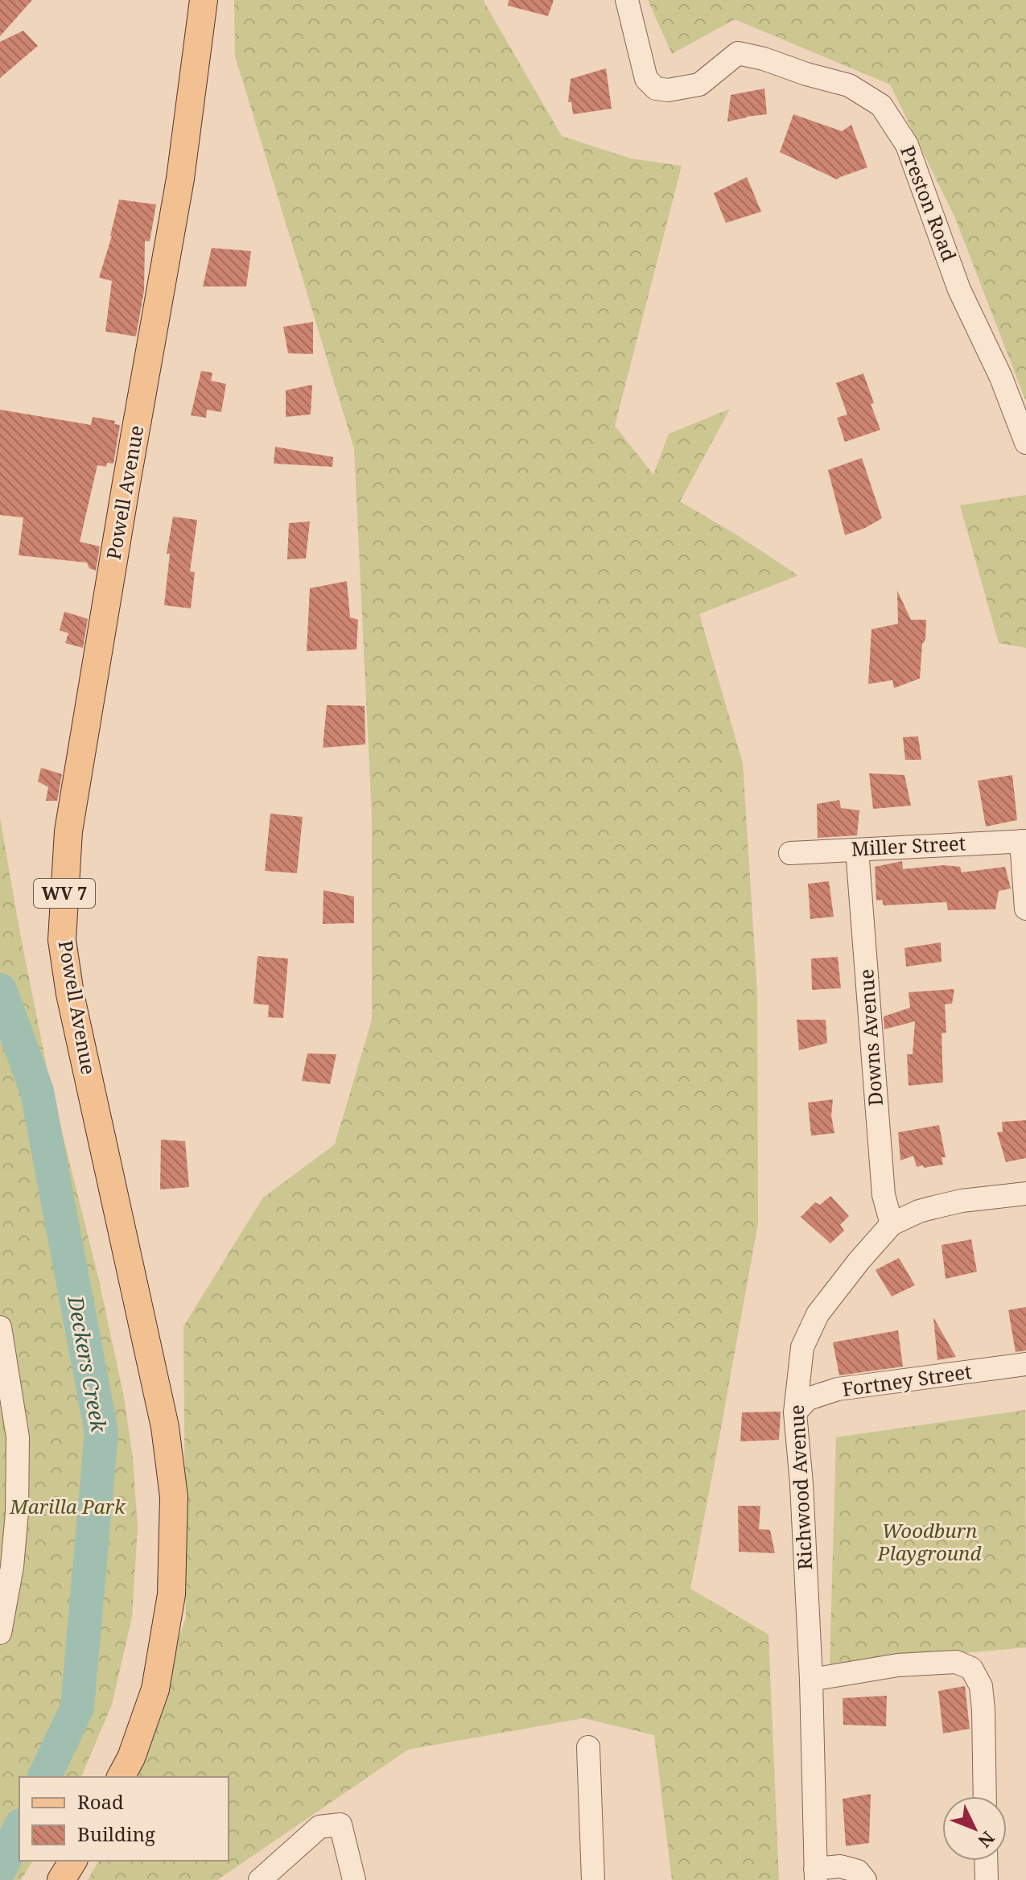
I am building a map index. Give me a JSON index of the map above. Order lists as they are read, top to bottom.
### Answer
{
  "streets": {
    "main road": ["Powell Avenue", "WV 7"],
    "street": [
      "Preston Road",
      "Miller Street",
      "Downs Avenue",
      "Fortney Street",
      "Richwood Avenue"
    ]
  },
  "crossings": [
    ["Miller Street", "Downs Avenue"],
    ["Downs Avenue", "Richwood Avenue"],
    ["Fortney Street", "Richwood Avenue"]
  ],
  "water": ["Deckers Creek"],
  "parks": ["Marilla Park", "Woodburn Playground"],
  "legend": ["Road", "Building"],
  "north": "bottom right"
}
